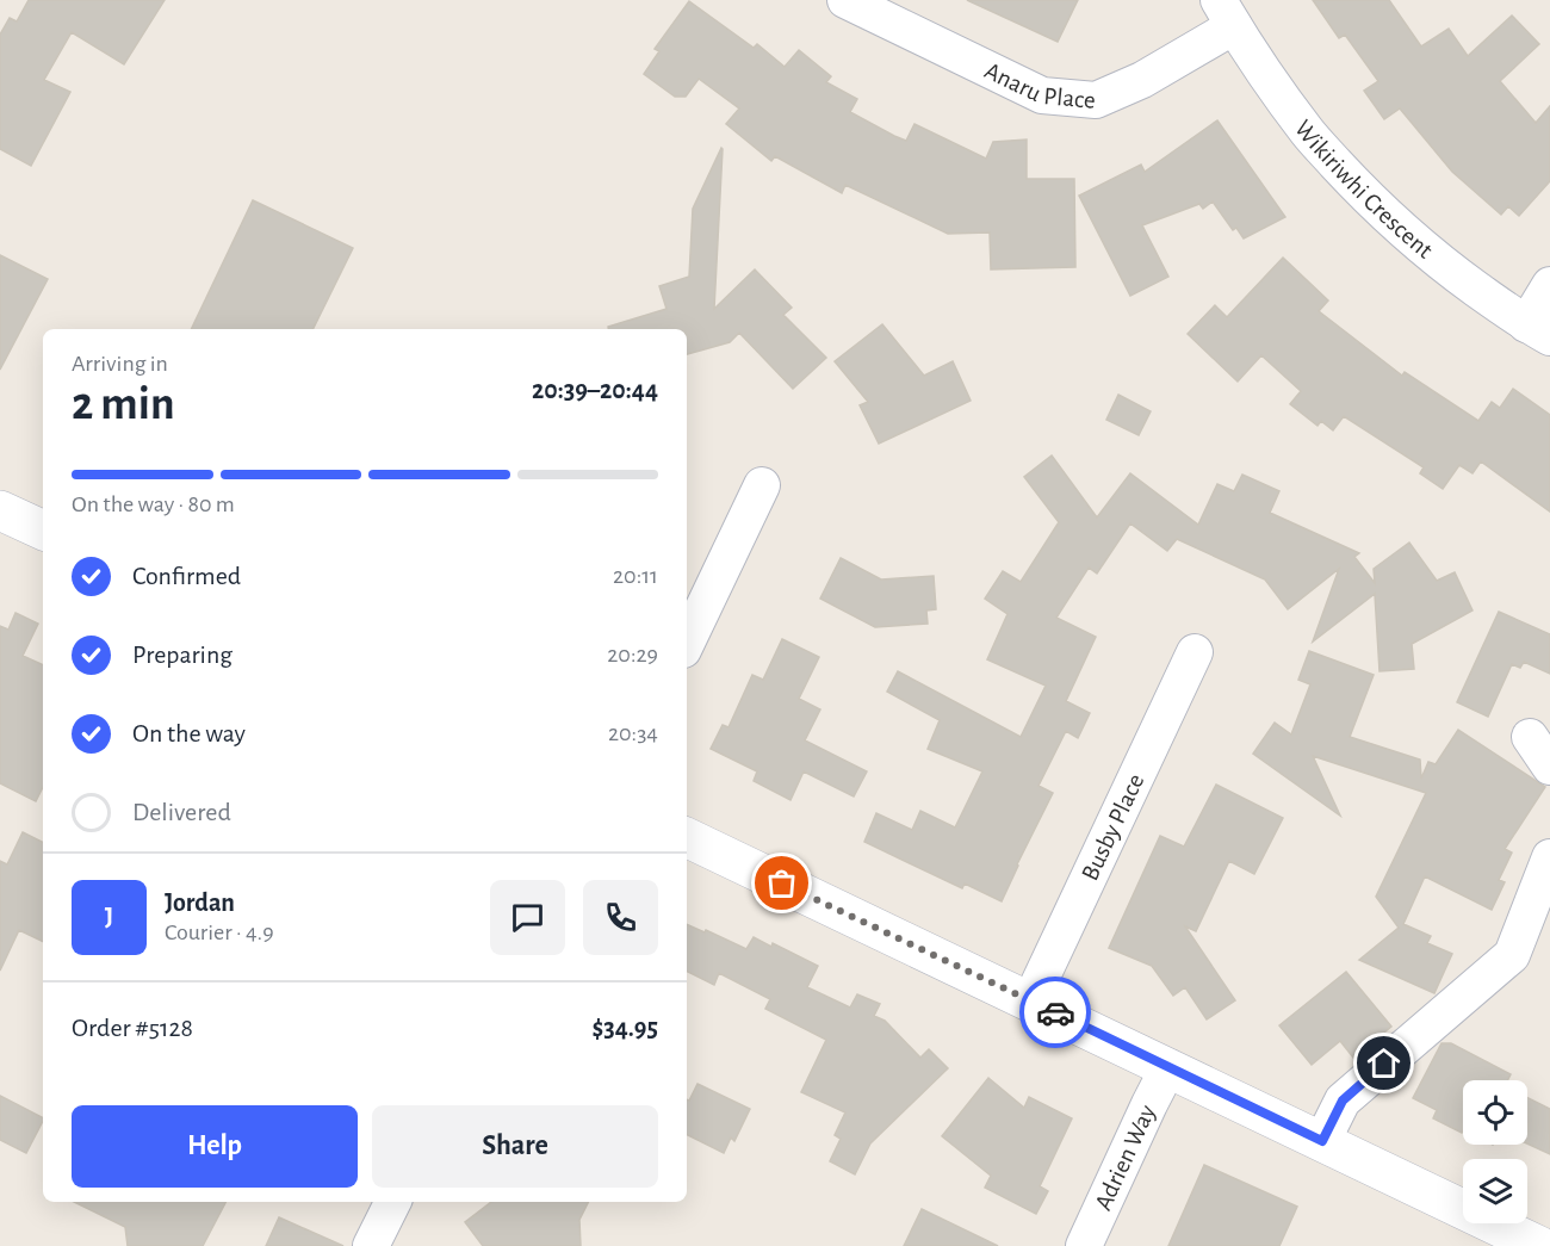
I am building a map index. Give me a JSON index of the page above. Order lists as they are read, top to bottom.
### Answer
{
  "streets": {
    "street": [
      "Anaru Place",
      "Wikiriwhi Crescent",
      "Busby Place",
      "Adrien Way"
    ]
  },
  "crossings": [
    ["Anaru Place", "Wikiriwhi Crescent"]
  ],
  "page": {
    "heading": ["2 min", "Arriving in", "20:39–20:44"],
    "panel": [
      "Jordan",
      "Courier · 4.9",
      "Order #5128",
      "$34.95"
    ],
    "bar": "On the way · 80 m",
    "list": [
      ["Confirmed", "20:11"],
      ["Preparing", "20:29"],
      ["On the way", "20:34"],
      "Delivered"
    ],
    "round": "J",
    "buttons": ["Help", "Share"]
  }
}
